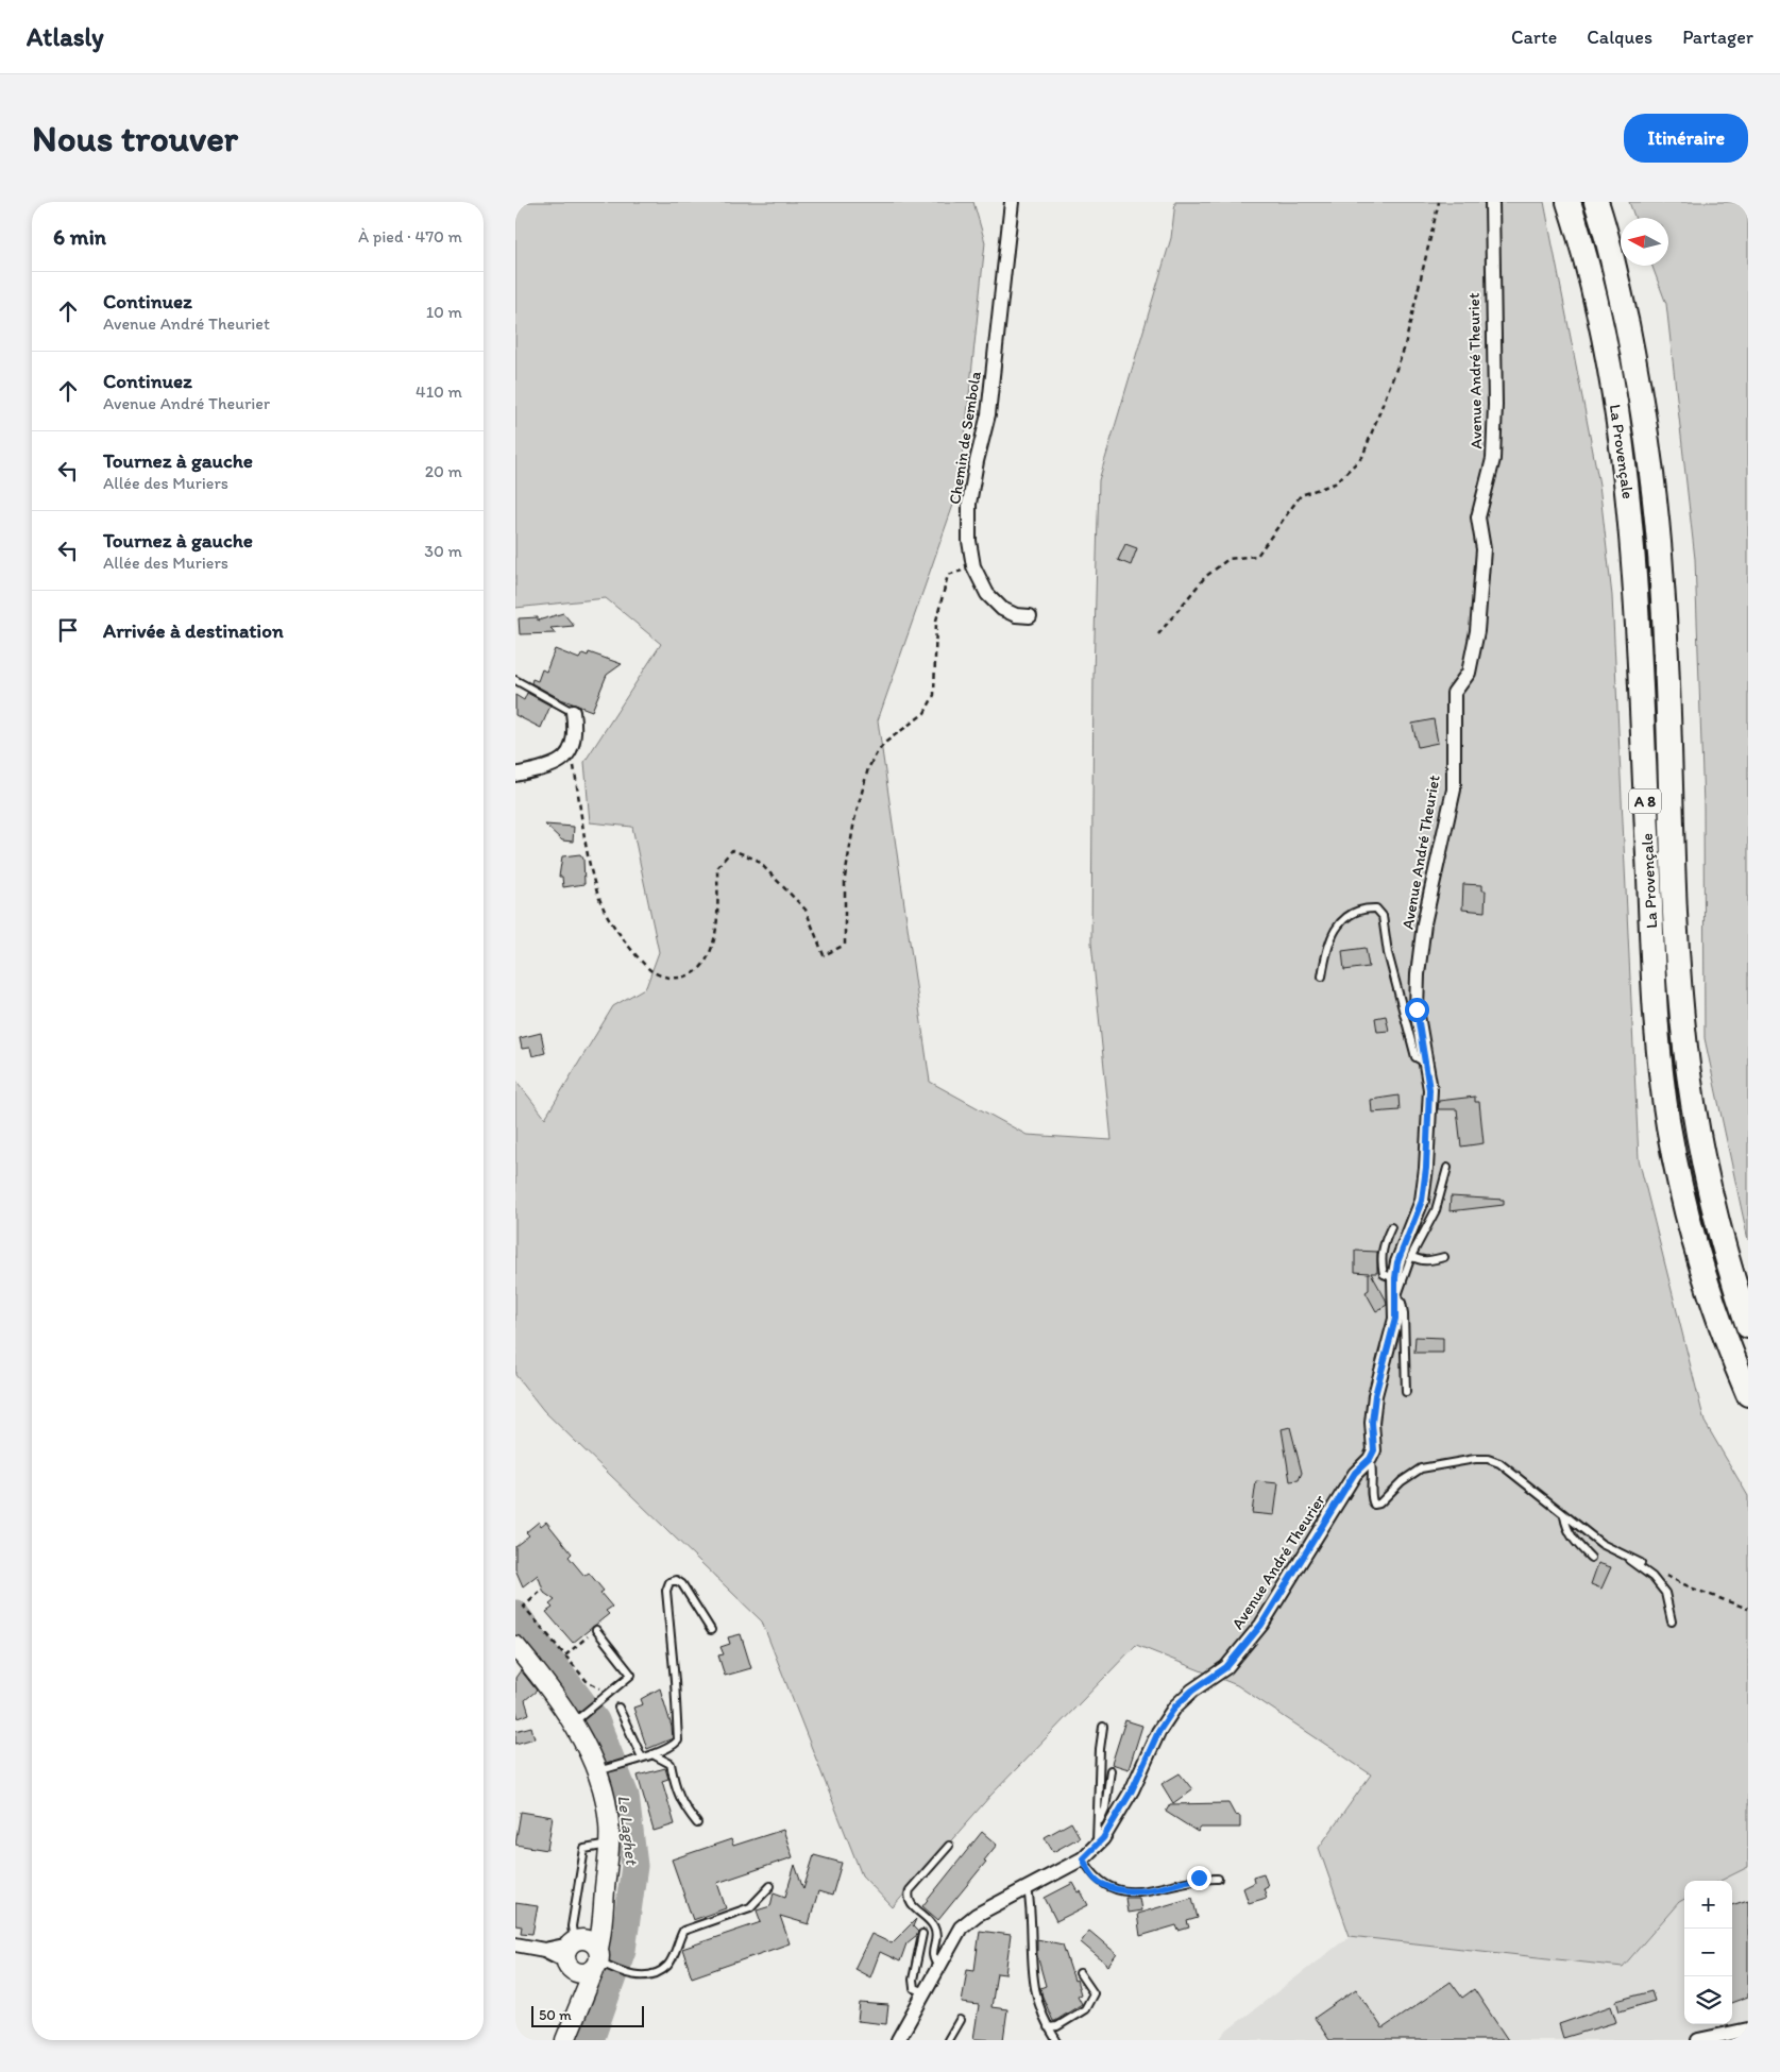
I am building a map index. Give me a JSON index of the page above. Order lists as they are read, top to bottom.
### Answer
{
  "streets": {
    "highway": ["La Provençale", "A 8"],
    "street": ["Avenue André Theuriet", "Chemin de Sembola", "Avenue André Theurier"]
  },
  "water": ["Le Laghet"],
  "scale_bar": "50 m",
  "north": "left",
  "page": {
    "header": "Atlasly",
    "nav": ["Carte", "Calques", "Partager"],
    "buttons": "Itinéraire",
    "title": "Nous trouver",
    "heading": ["6 min", "À pied · 470 m"],
    "list": [
      ["Continuez", "Avenue André Theuriet", "10 m"],
      ["Continuez", "Avenue André Theurier", "410 m"],
      ["Tournez à gauche", "Allée des Muriers", "20 m"],
      ["Tournez à gauche", "Allée des Muriers", "30 m"],
      "Arrivée à destination"
    ],
    "map_buttons": ["+", "−"],
    "scale": "50 m"
  }
}
